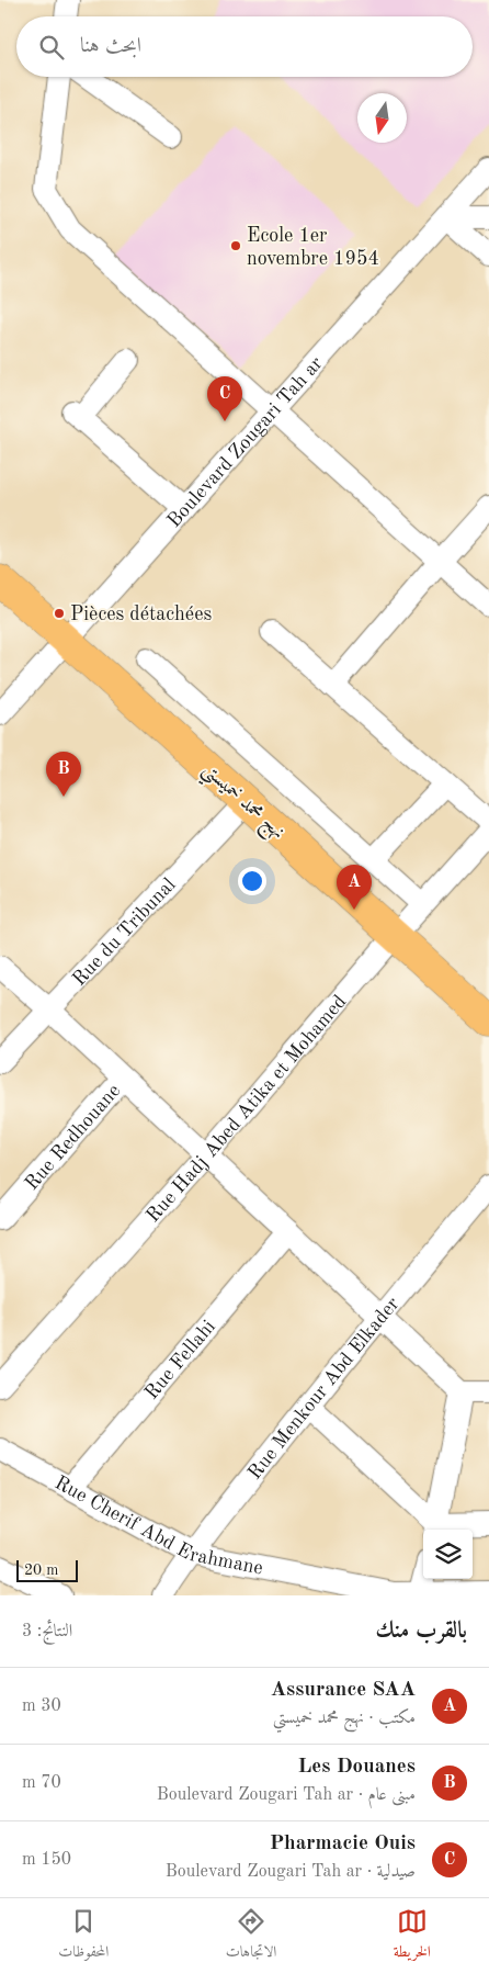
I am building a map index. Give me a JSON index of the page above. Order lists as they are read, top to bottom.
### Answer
{
  "streets": {
    "main road": ["نهج محمد خميستي"],
    "street": [
      "Boulevard Zougari Tah ar",
      "Rue du Tribunal",
      "Rue Hadj Abed Atika et Mohamed",
      "Rue Redhouane",
      "Rue Fellahi",
      "Rue Menkour Abd Elkader",
      "Rue Cherif Abd Erahmane"
    ]
  },
  "crossings": [
    ["Boulevard Zougari Tah ar", "نهج محمد خميستي"],
    ["نهج محمد خميستي", "Rue du Tribunal"],
    ["نهج محمد خميستي", "Rue Hadj Abed Atika et Mohamed"],
    ["Rue Fellahi", "Rue Cherif Abd Erahmane"],
    ["Rue Menkour Abd Elkader", "Rue Cherif Abd Erahmane"]
  ],
  "places": ["Ecole 1er novembre 1954", "Pièces détachées"],
  "scale_bar": "20 m",
  "north": "bottom",
  "page": {
    "search": "ابحث هنا",
    "pins": ["C", "B", "A"],
    "scale": "20 m",
    "heading": ["بالقرب منك", "النتائج: 3"],
    "list": [
      {
        "mark": "A",
        "name": "Assurance SAA",
        "note": "مكتب · نهج محمد خميستي",
        "value": "30 m"
      },
      {
        "mark": "B",
        "name": "Les Douanes",
        "note": "مبنى عام · Boulevard Zougari Tah ar",
        "value": "70 m"
      },
      {
        "mark": "C",
        "name": "Pharmacie Ouis",
        "note": "صيدلية · Boulevard Zougari Tah ar",
        "value": "150 m"
      }
    ],
    "nav": ["الخريطة", "الاتجاهات", "المحفوظات"]
  }
}
